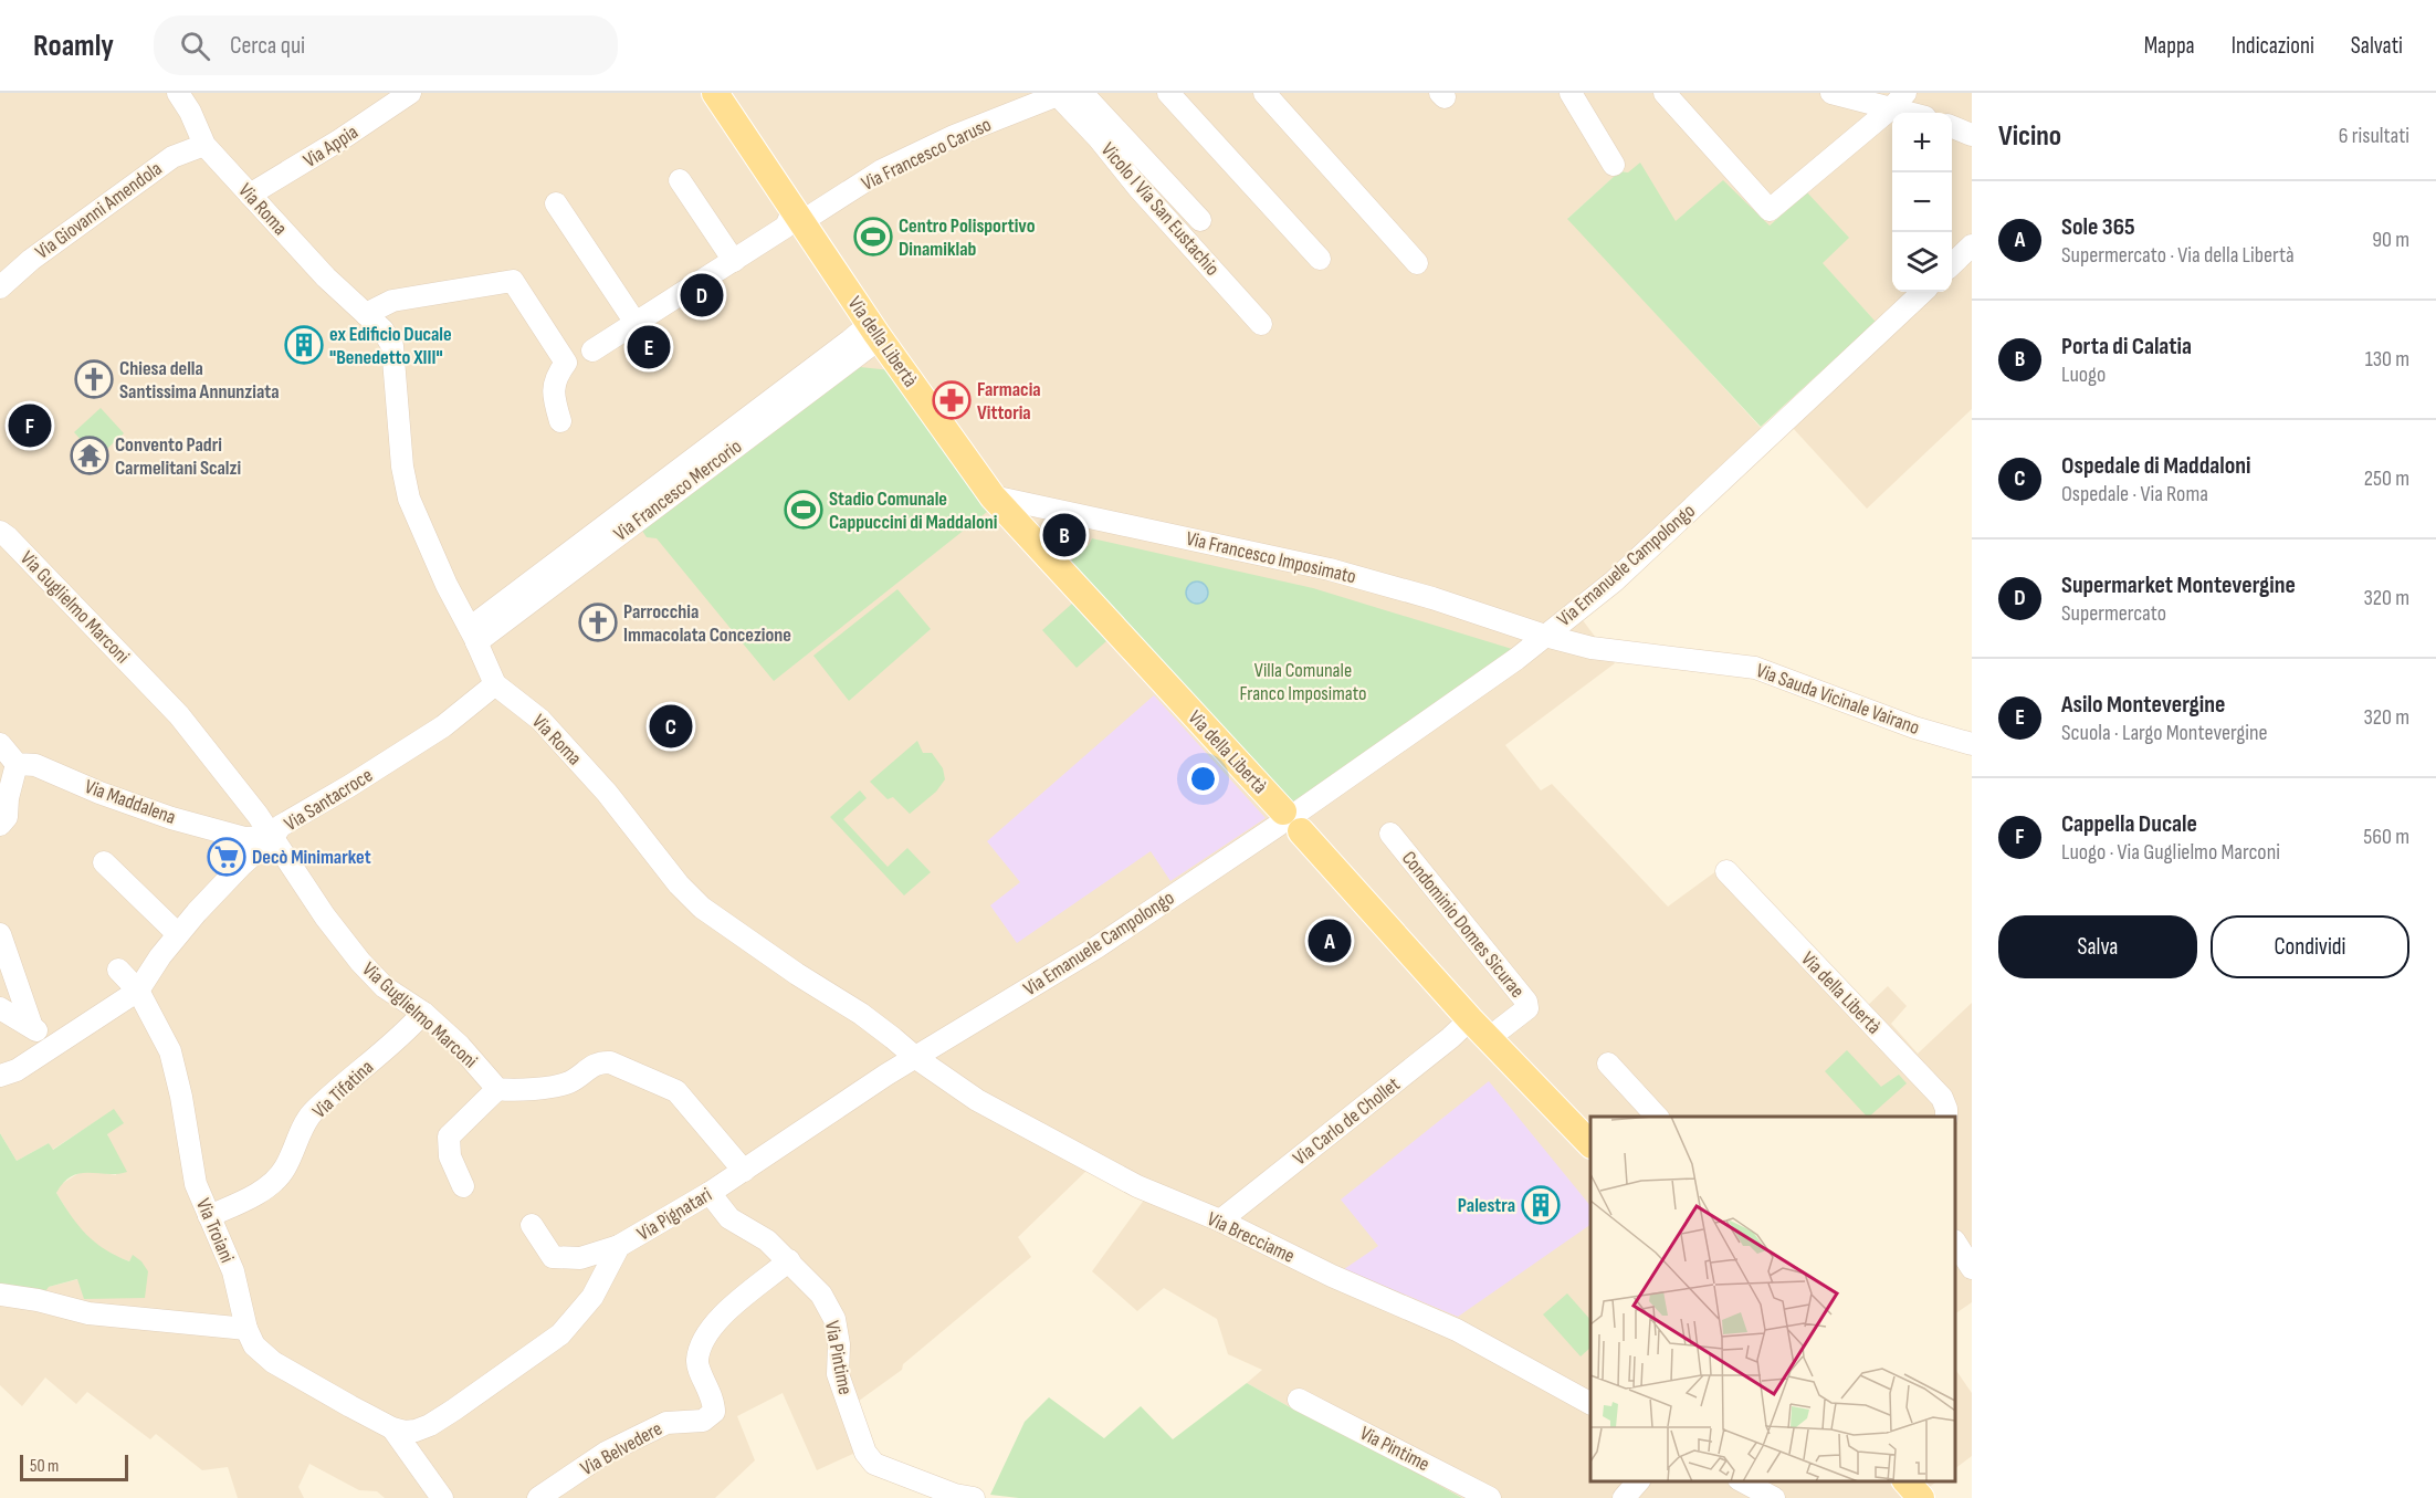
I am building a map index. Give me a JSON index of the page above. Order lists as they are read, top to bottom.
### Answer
{
  "streets": {
    "main road": ["Via della Libertà"],
    "street": [
      "Via Appia",
      "Via Francesco Caruso",
      "Via Roma",
      "Vicolo I Via San Eustachio",
      "Via Giovanni Amendola",
      "Via Francesco Mercorio",
      "Via Francesco Imposimato",
      "Via Emanuele Campolongo",
      "Via Guglielmo Marconi",
      "Via Sauda Vicinale Vairano",
      "Via Santacroce",
      "Via Maddalena",
      "Condominio Domes Sicurae",
      "Via Tifatina",
      "Via Carlo de Chollet",
      "Via Pignatari",
      "Via Troiani",
      "Via Brecciame",
      "Via Pintime",
      "Via Belvedere"
    ]
  },
  "crossings": [
    ["Via Appia", "Via Roma"],
    ["Via Francesco Caruso", "Vicolo I Via San Eustachio"],
    ["Via Francesco Caruso", "Via della Libertà"],
    ["Via Roma", "Via Giovanni Amendola"],
    ["Via Roma", "Via Francesco Mercorio"],
    ["Via Roma", "Via Emanuele Campolongo"],
    ["Via Roma", "Via Santacroce"],
    ["Via Roma", "Via Pignatari"],
    ["Via Roma", "Via Brecciame"],
    ["Via della Libertà", "Via Francesco Mercorio"],
    ["Via della Libertà", "Via Francesco Imposimato"],
    ["Via della Libertà", "Via Emanuele Campolongo"],
    ["Via della Libertà", "Condominio Domes Sicurae"],
    ["Via della Libertà", "Via Carlo de Chollet"],
    ["Via Francesco Imposimato", "Via Emanuele Campolongo"],
    ["Via Francesco Imposimato", "Via Sauda Vicinale Vairano"],
    ["Via Emanuele Campolongo", "Via Sauda Vicinale Vairano"],
    ["Via Emanuele Campolongo", "Via Pignatari"],
    ["Via Emanuele Campolongo", "Via Brecciame"],
    ["Via Guglielmo Marconi", "Via Santacroce"],
    ["Via Guglielmo Marconi", "Via Maddalena"],
    ["Via Guglielmo Marconi", "Via Tifatina"],
    ["Via Santacroce", "Via Maddalena"],
    ["Via Santacroce", "Via Troiani"],
    ["Via Tifatina", "Via Troiani"],
    ["Via Carlo de Chollet", "Via Brecciame"],
    ["Via Pignatari", "Via Troiani"],
    ["Via Pignatari", "Via Brecciame"],
    ["Via Pignatari", "Via Pintime"],
    ["Via Pintime", "Via Belvedere"]
  ],
  "parks": ["Villa Comunale Franco Imposimato"],
  "places": {
    "sports": ["Centro Polisportivo Dinamiklab", "Stadio Comunale Cappuccini di Maddaloni"],
    "building": ["ex Edificio Ducale \"Benedetto XIII\"", "Palestra"],
    "church": ["Chiesa della Santissima Annunziata", "Parrocchia Immacolata Concezione"],
    "pharmacy": ["Farmacia Vittoria"],
    "temple": ["Convento Padri Carmelitani Scalzi"],
    "supermarket": ["Decò Minimarket"]
  },
  "scale_bar": "50 m",
  "page": {
    "header": "Roamly",
    "search": "Cerca qui",
    "nav": ["Mappa", "Indicazioni", "Salvati"],
    "heading": ["Vicino", "6 risultati"],
    "map_buttons": ["+", "−"],
    "list": [
      {
        "mark": "A",
        "name": "Sole 365",
        "note": "Supermercato · Via della Libertà",
        "value": "90 m"
      },
      {
        "mark": "B",
        "name": "Porta di Calatia",
        "note": "Luogo",
        "value": "130 m"
      },
      {
        "mark": "C",
        "name": "Ospedale di Maddaloni",
        "note": "Ospedale · Via Roma",
        "value": "250 m"
      },
      {
        "mark": "D",
        "name": "Supermarket Montevergine",
        "note": "Supermercato",
        "value": "320 m"
      },
      {
        "mark": "E",
        "name": "Asilo Montevergine",
        "note": "Scuola · Largo Montevergine",
        "value": "320 m"
      },
      {
        "mark": "F",
        "name": "Cappella Ducale",
        "note": "Luogo · Via Guglielmo Marconi",
        "value": "560 m"
      }
    ],
    "pins": [
      "D",
      "E",
      "F",
      "B",
      "C",
      "A"
    ],
    "buttons": ["Salva", "Condividi"],
    "scale": "50 m"
  }
}
